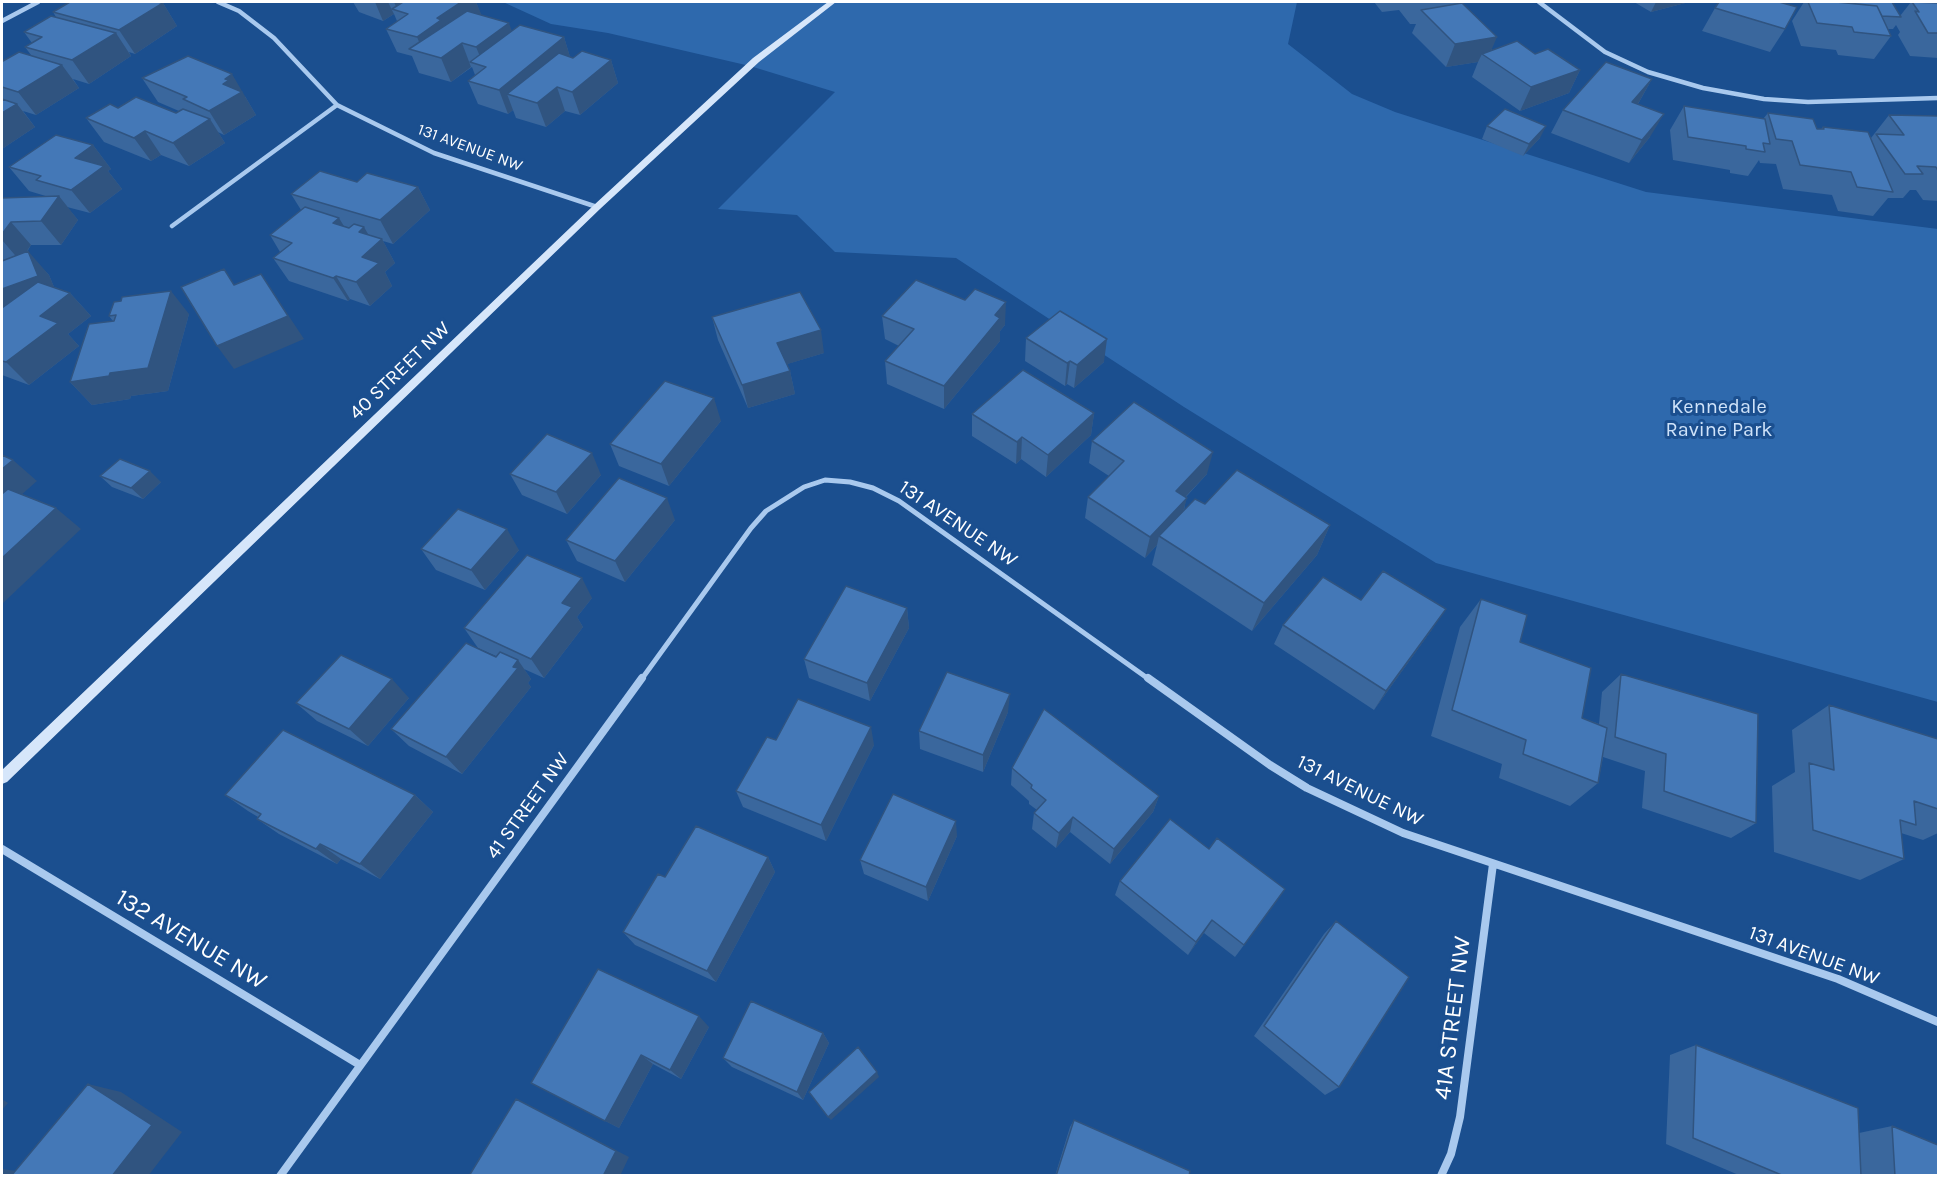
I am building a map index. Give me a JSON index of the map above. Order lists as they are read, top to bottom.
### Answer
{
  "streets": {
    "street": [
      "131 AVENUE NW",
      "40 STREET NW",
      "41 STREET NW",
      "132 AVENUE NW",
      "41A STREET NW"
    ]
  },
  "crossings": [
    ["131 AVENUE NW", "40 STREET NW"],
    ["131 AVENUE NW", "41 STREET NW"],
    ["131 AVENUE NW", "41A STREET NW"],
    ["41 STREET NW", "132 AVENUE NW"]
  ],
  "parks": ["Kennedale Ravine Park"]
}
